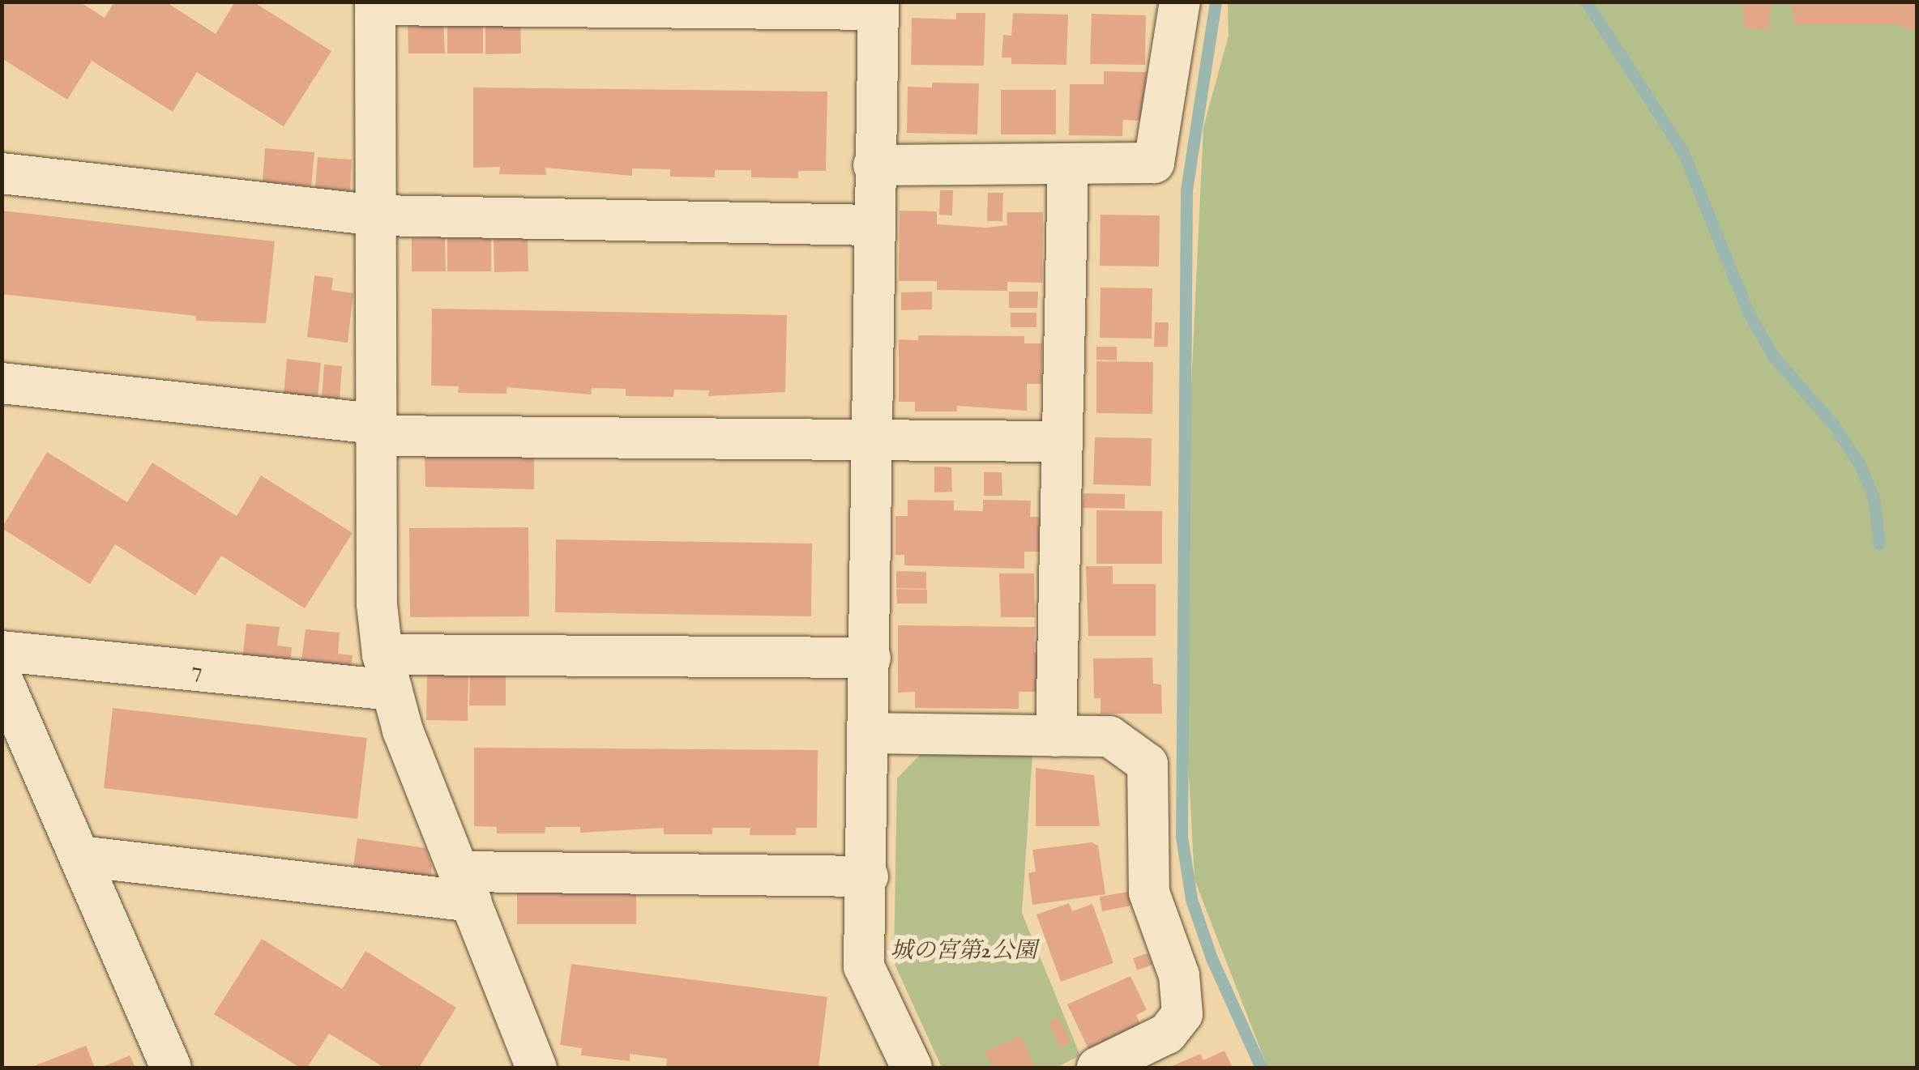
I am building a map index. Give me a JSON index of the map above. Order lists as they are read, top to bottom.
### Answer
{
  "streets": {
    "street": ["7"]
  },
  "parks": ["城の宮第2公園"]
}
